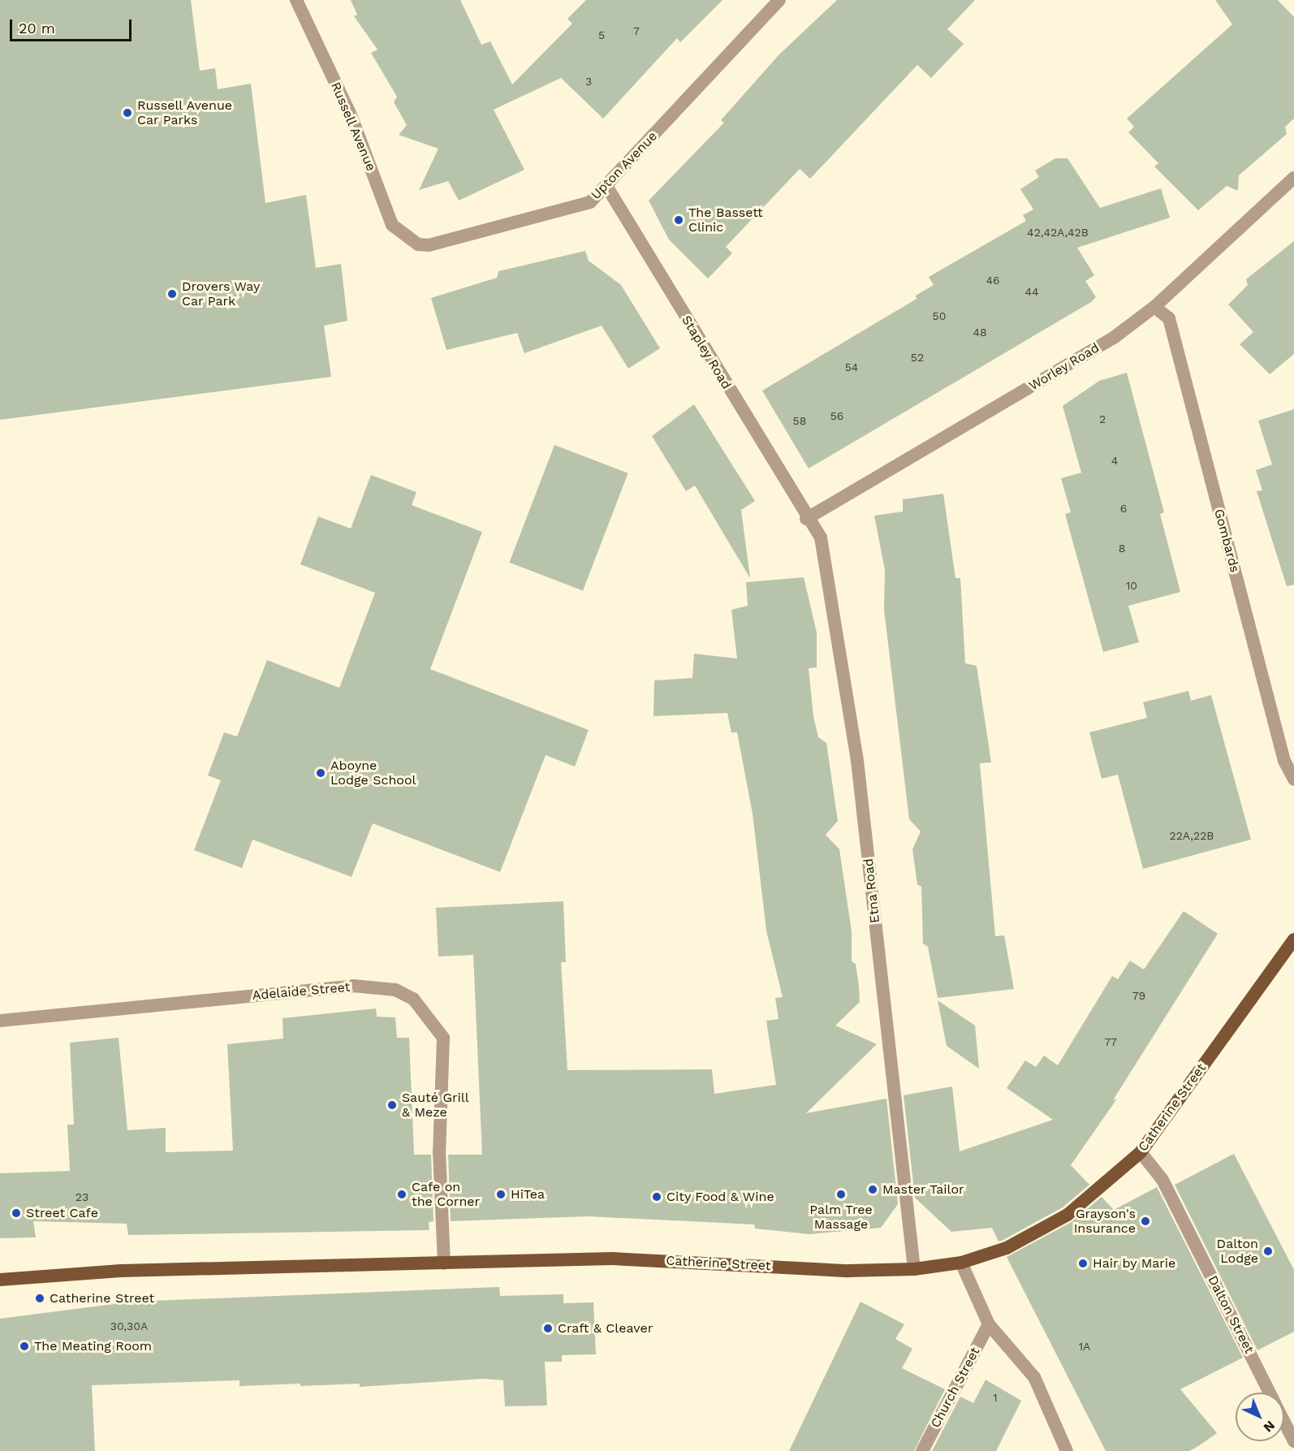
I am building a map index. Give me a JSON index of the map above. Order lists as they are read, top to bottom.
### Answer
{
  "streets": {
    "main road": ["Catherine Street"],
    "street": [
      "Russell Avenue",
      "Upton Avenue",
      "Stapley Road",
      "Worley Road",
      "Gombards",
      "Etna Road",
      "Adelaide Street",
      "Dalton Street",
      "Church Street"
    ]
  },
  "crossings": [
    ["Russell Avenue", "Upton Avenue"],
    ["Upton Avenue", "Stapley Road"],
    ["Stapley Road", "Worley Road"],
    ["Stapley Road", "Etna Road"],
    ["Worley Road", "Gombards"],
    ["Worley Road", "Etna Road"],
    ["Etna Road", "Catherine Street"],
    ["Adelaide Street", "Catherine Street"],
    ["Catherine Street", "Dalton Street"]
  ],
  "places": [
    "Russell Avenue Car Parks",
    "The Bassett Clinic",
    "Drovers Way Car Park",
    "Aboyne Lodge School",
    "Sauté Grill & Meze",
    "Master Tailor",
    "Cafe on the Corner",
    "HiTea",
    "Palm Tree Massage",
    "City Food & Wine",
    "Street Cafe",
    "Grayson's Insurance",
    "Dalton Lodge",
    "Hair by Marie",
    "Catherine Street",
    "Craft & Cleaver",
    "The Meating Room"
  ],
  "house_numbers": [
    "7",
    "5",
    "3",
    "42,42A,42B",
    "46",
    "44",
    "50",
    "48",
    "52",
    "54",
    "56",
    "2",
    "58",
    "4",
    "6",
    "8",
    "10",
    "22A,22B",
    "79",
    "77",
    "23",
    "30,30A",
    "1A",
    "1"
  ],
  "scale_bar": "20 m",
  "north": "bottom right"
}
